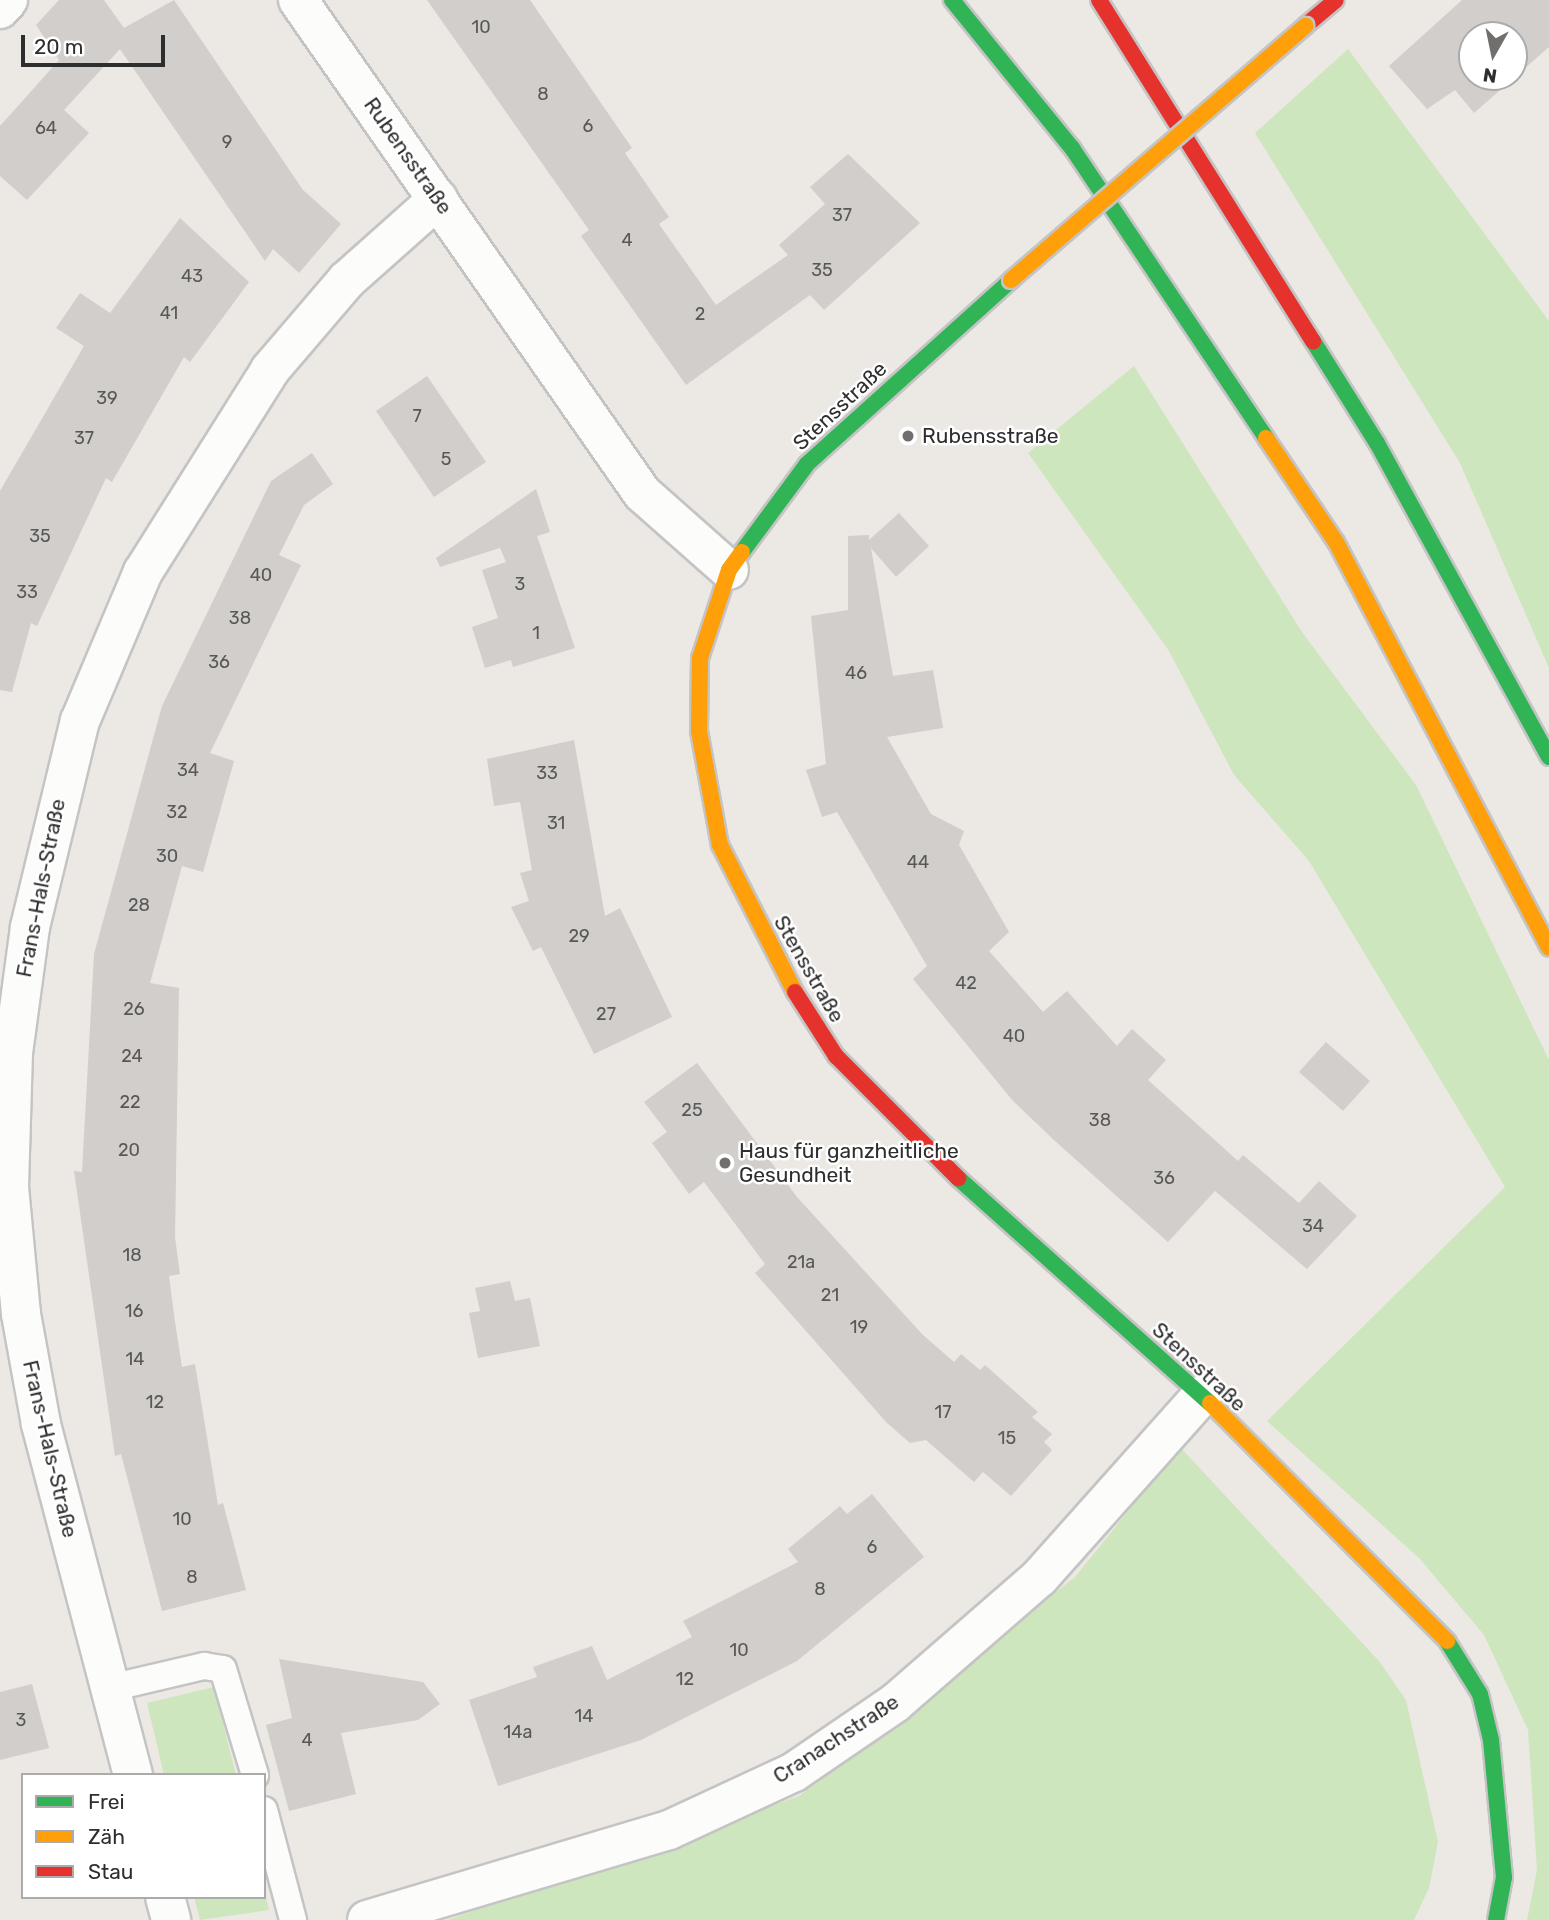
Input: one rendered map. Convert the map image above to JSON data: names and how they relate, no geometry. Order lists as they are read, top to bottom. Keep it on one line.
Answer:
{"streets":{"main road":["Stensstraße"],"street":["Rubensstraße","Frans-Hals-Straße","Cranachstraße"]},"crossings":[["Rubensstraße","Stensstraße"],["Rubensstraße","Frans-Hals-Straße"],["Stensstraße","Cranachstraße"]],"places":["Rubensstraße","Haus für ganzheitliche Gesundheit"],"house_numbers":["10","8","6","64","9","37","4","35","43","41","2","39","7","37","5","35","40","3","33","38","1","36","46","34","33","32","31","30","44","28","29","42","26","27","40","24","22","25","38","20","36","34","18","21a","21","16","19","14","12","17","15","10","6","8","8","10","12","14","3","14a","4"],"legend":["Frei","Zäh","Stau"],"scale_bar":"20 m","north":"bottom"}
